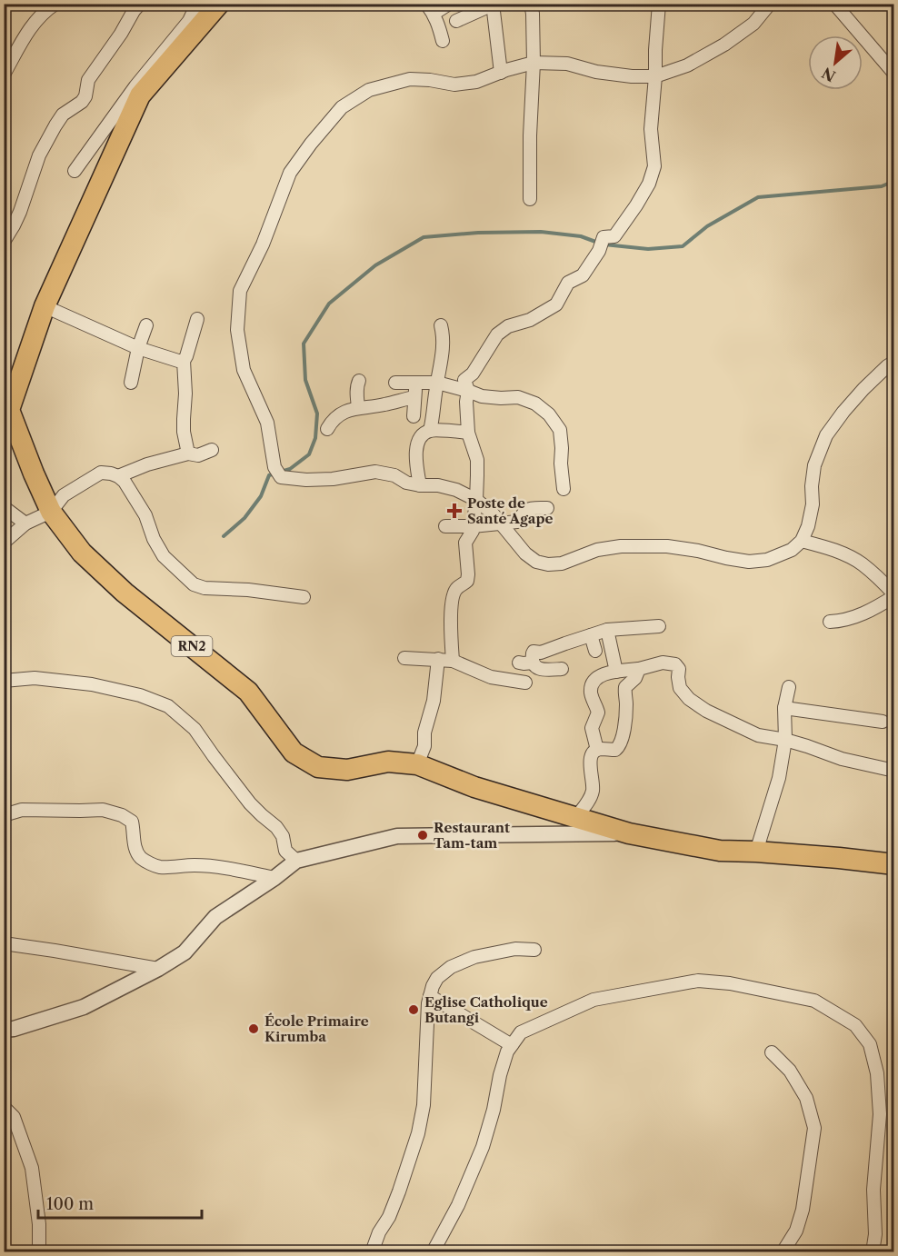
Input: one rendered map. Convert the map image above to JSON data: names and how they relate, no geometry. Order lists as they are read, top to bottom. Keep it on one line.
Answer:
{"streets":{"highway":["RN2"]},"places":{"health":["Poste de Santé Agape"],"other":["Restaurant Tam-tam","Eglise Catholique Butangi","École Primaire Kirumba"]},"scale_bar":"100 m","north":"bottom left"}
